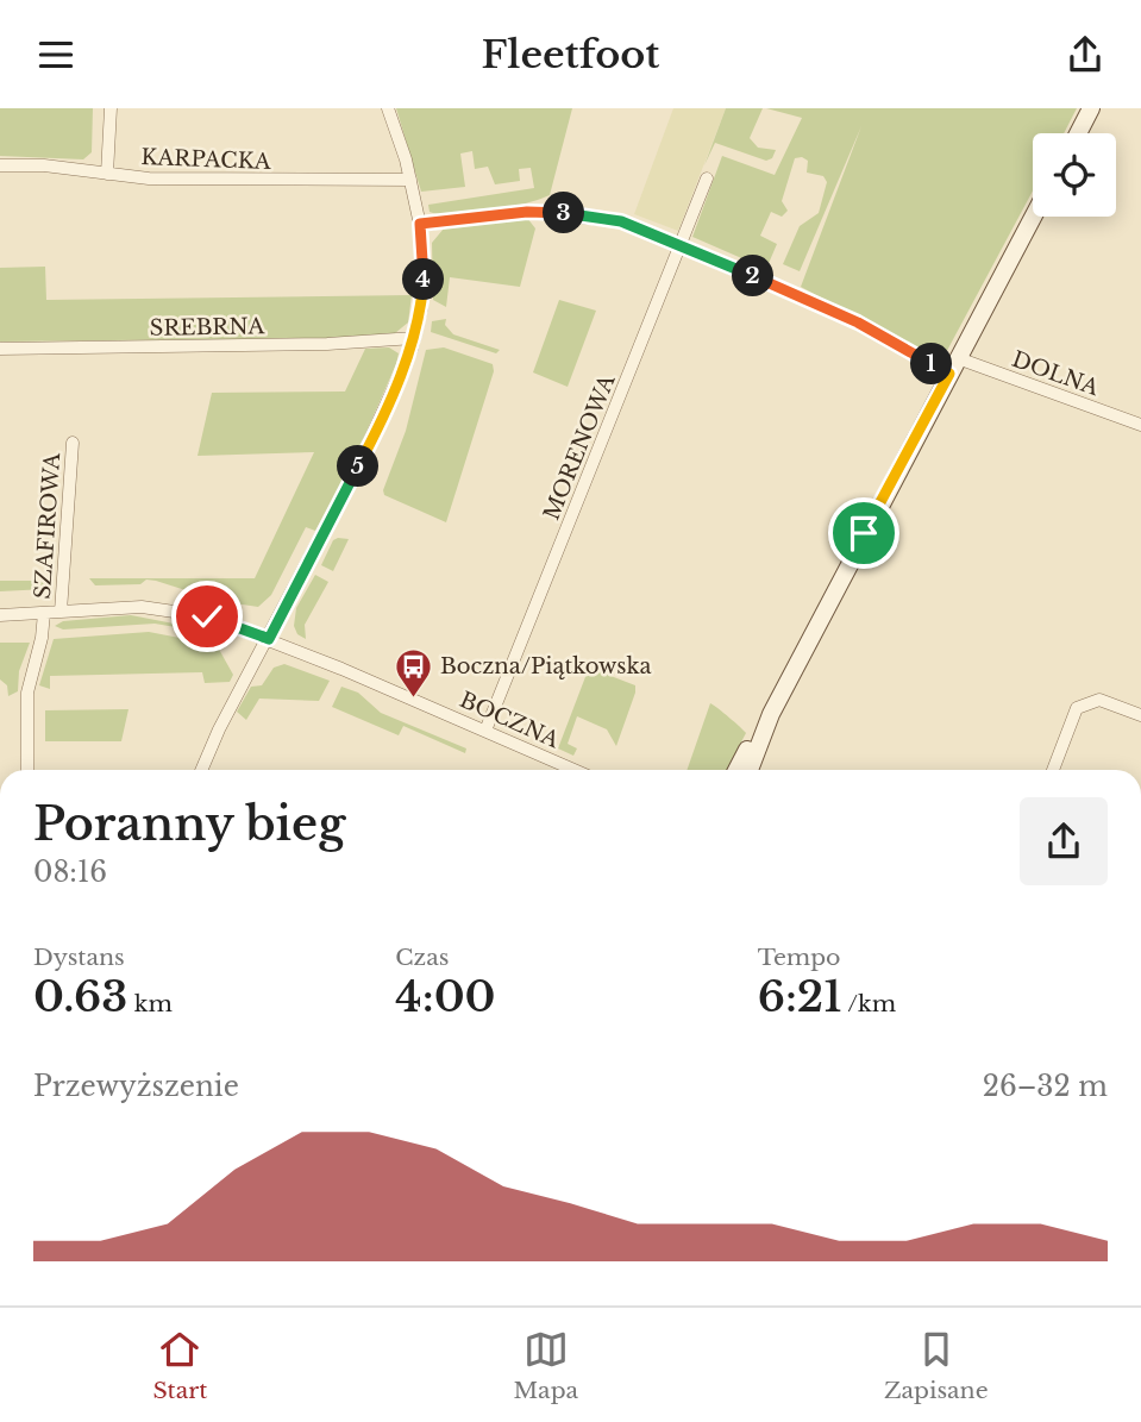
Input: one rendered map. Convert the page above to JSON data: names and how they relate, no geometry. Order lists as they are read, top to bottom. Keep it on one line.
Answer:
{"streets":{"street":["KARPACKA","SREBRNA","DOLNA","MORENOWA","SZAFIROWA","BOCZNA"]},"crossings":[["DOLNA","MORENOWA"],["MORENOWA","BOCZNA"],["SZAFIROWA","BOCZNA"]],"places":{"bus stop":["Boczna/Piątkowska"]},"page":{"header":"Fleetfoot","pins":["3","2","4","1","5"],"heading":["Poranny bieg","08:16"],"stats":[["Dystans","0.63 km"],["Czas","4:00"],["Tempo","6:21 /km"]],"chart":["Przewyższenie","26–32 m"],"tabs":["Start","Mapa","Zapisane"]}}
